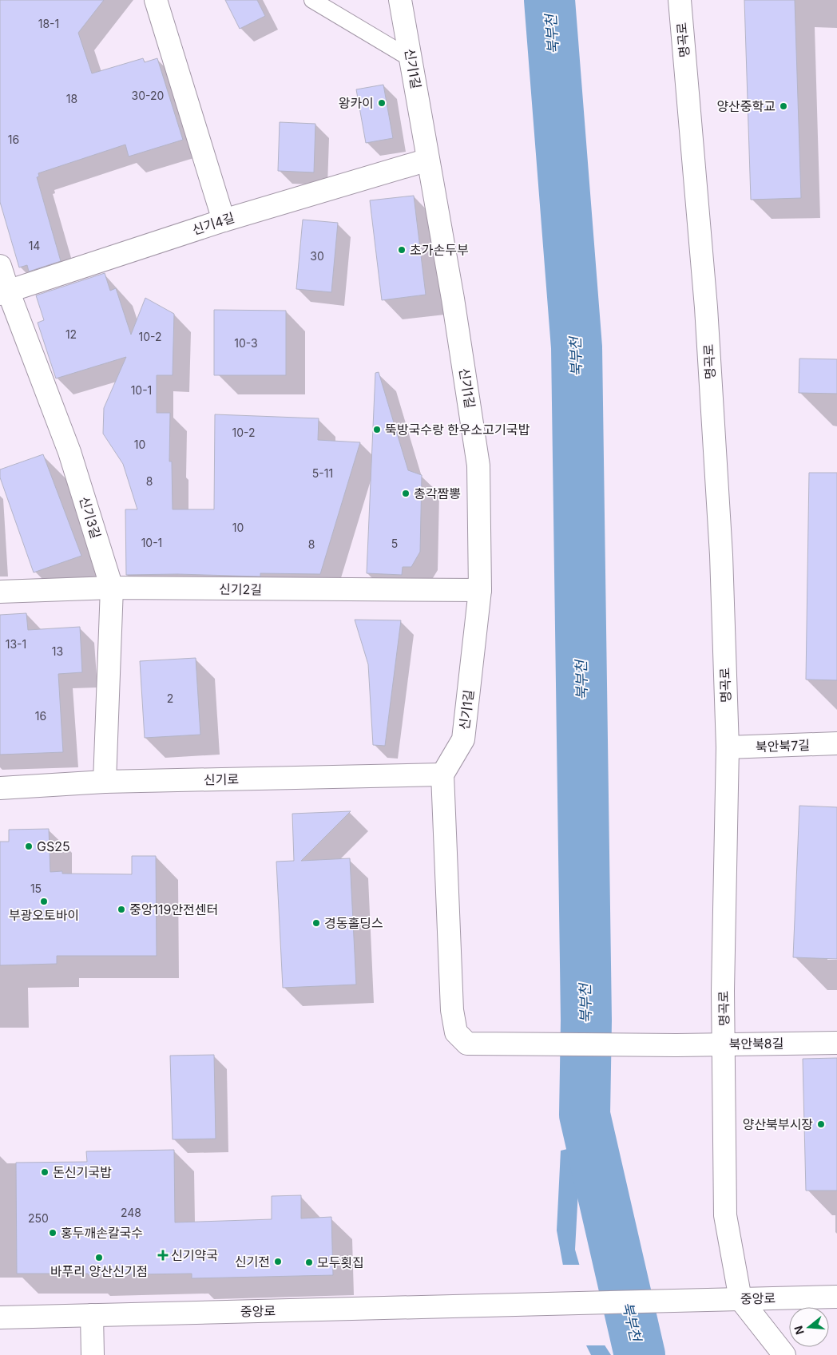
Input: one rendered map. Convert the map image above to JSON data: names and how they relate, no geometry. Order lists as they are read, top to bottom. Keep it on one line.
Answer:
{"streets":{"street":["명곡로","신기1길","신기4길","신기3길","신기2길","북안북7길","신기로","북안북8길","중앙로"]},"crossings":[["명곡로","북안북7길"],["명곡로","북안북8길"],["명곡로","중앙로"],["신기1길","신기4길"],["신기1길","신기2길"],["신기1길","신기로"],["신기1길","북안북8길"],["신기4길","신기3길"],["신기3길","신기2길"],["신기3길","신기로"],["신기로","북안북8길"]],"water":["북부천"],"places":{"other":["왕카이","양산중학교","초가손두부","뚝방국수랑 한우소고기국밥","총각짬뽕","GS25","부광오토바이","중앙119안전센터","경동홀딩스","양산북부시장","돈신기국밥","홍두깨손칼국수","바푸리 양산신기점","신기전","모두횟집"],"health":["신기약국"]},"house_numbers":["18-1","30-20","18","16","14","30","12","10-2","10-3","10-1","10-2","10","5-11","8","10","10-1","5","8","13-1","13","2","16","15","248","250"],"north":"left"}
